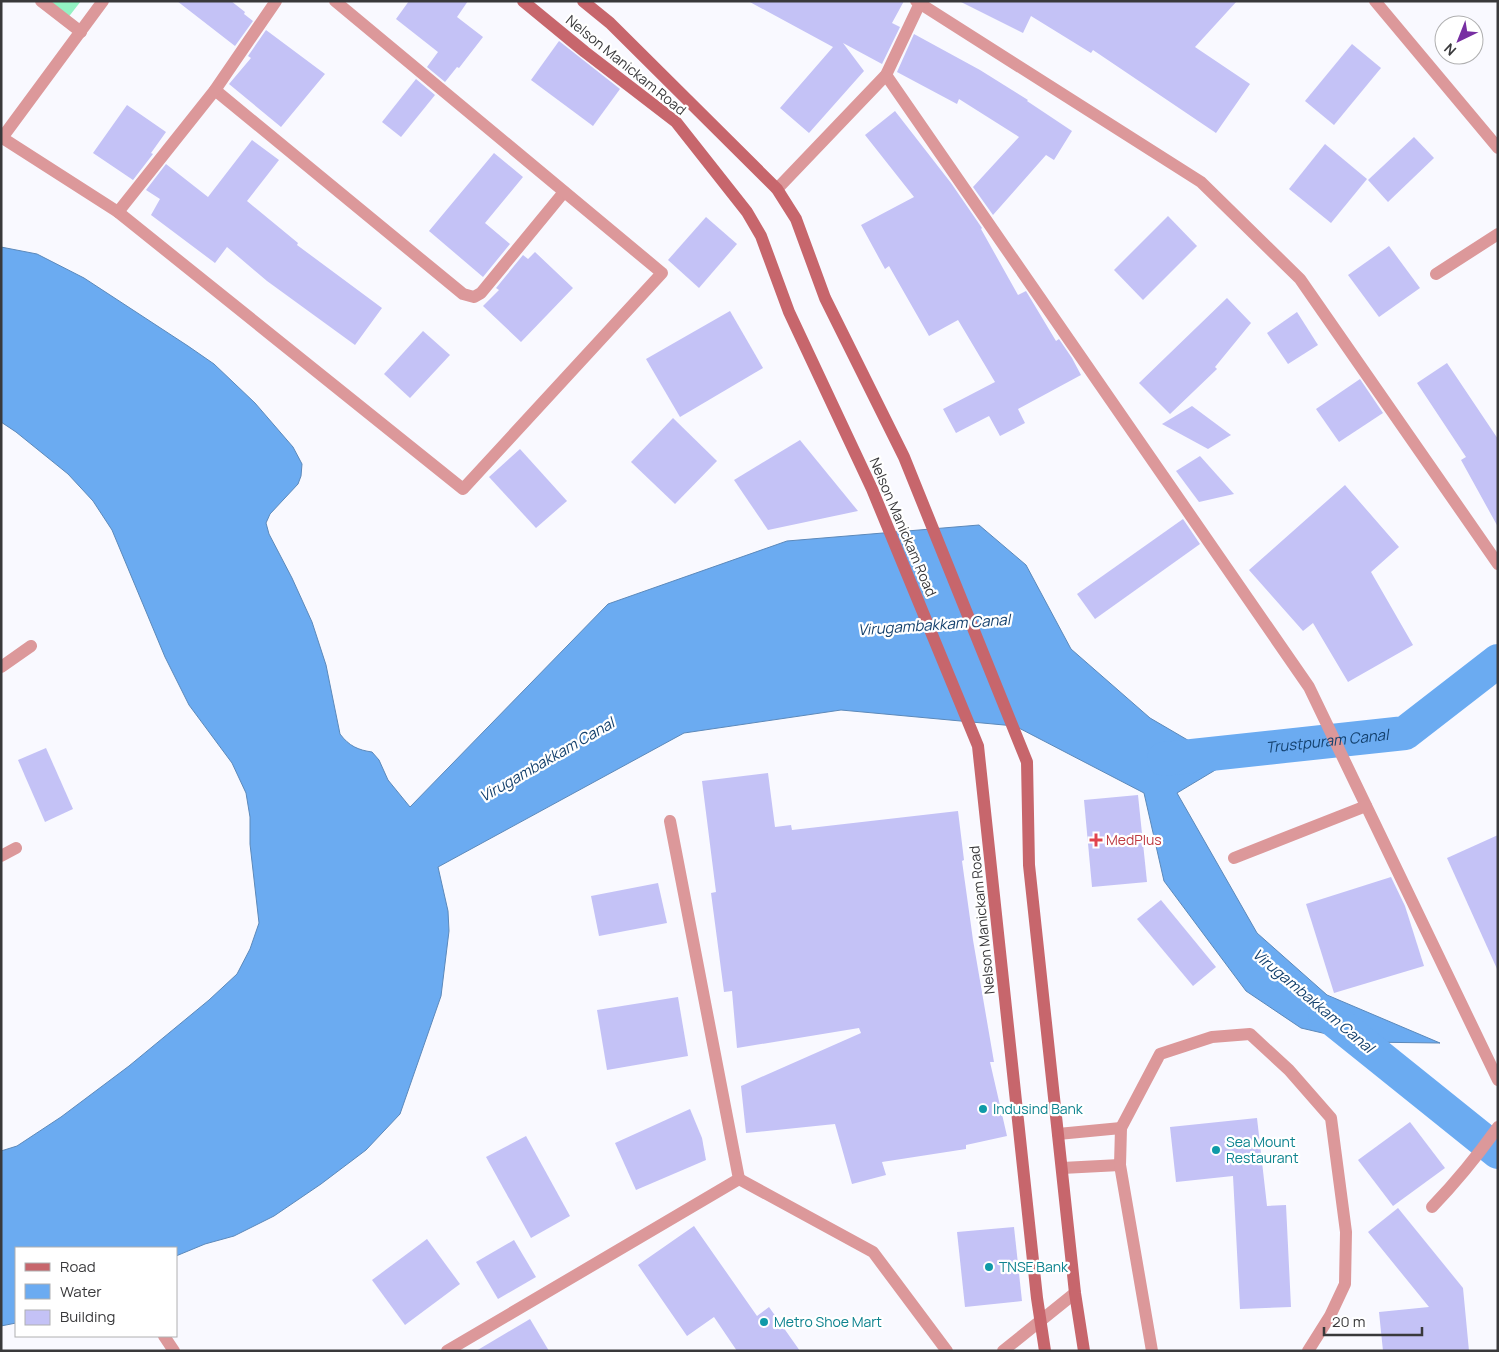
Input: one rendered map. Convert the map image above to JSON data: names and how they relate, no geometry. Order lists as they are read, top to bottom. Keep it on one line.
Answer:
{"streets":{"main road":["Nelson Manickam Road"]},"water":["Virugambakkam Canal","Trustpuram Canal"],"places":{"health":["MedPlus"],"other":["Indusind Bank","Sea Mount Restaurant","TNSE Bank","Metro Shoe Mart"]},"legend":["Road","Water","Building"],"scale_bar":"20 m","north":"bottom left"}
